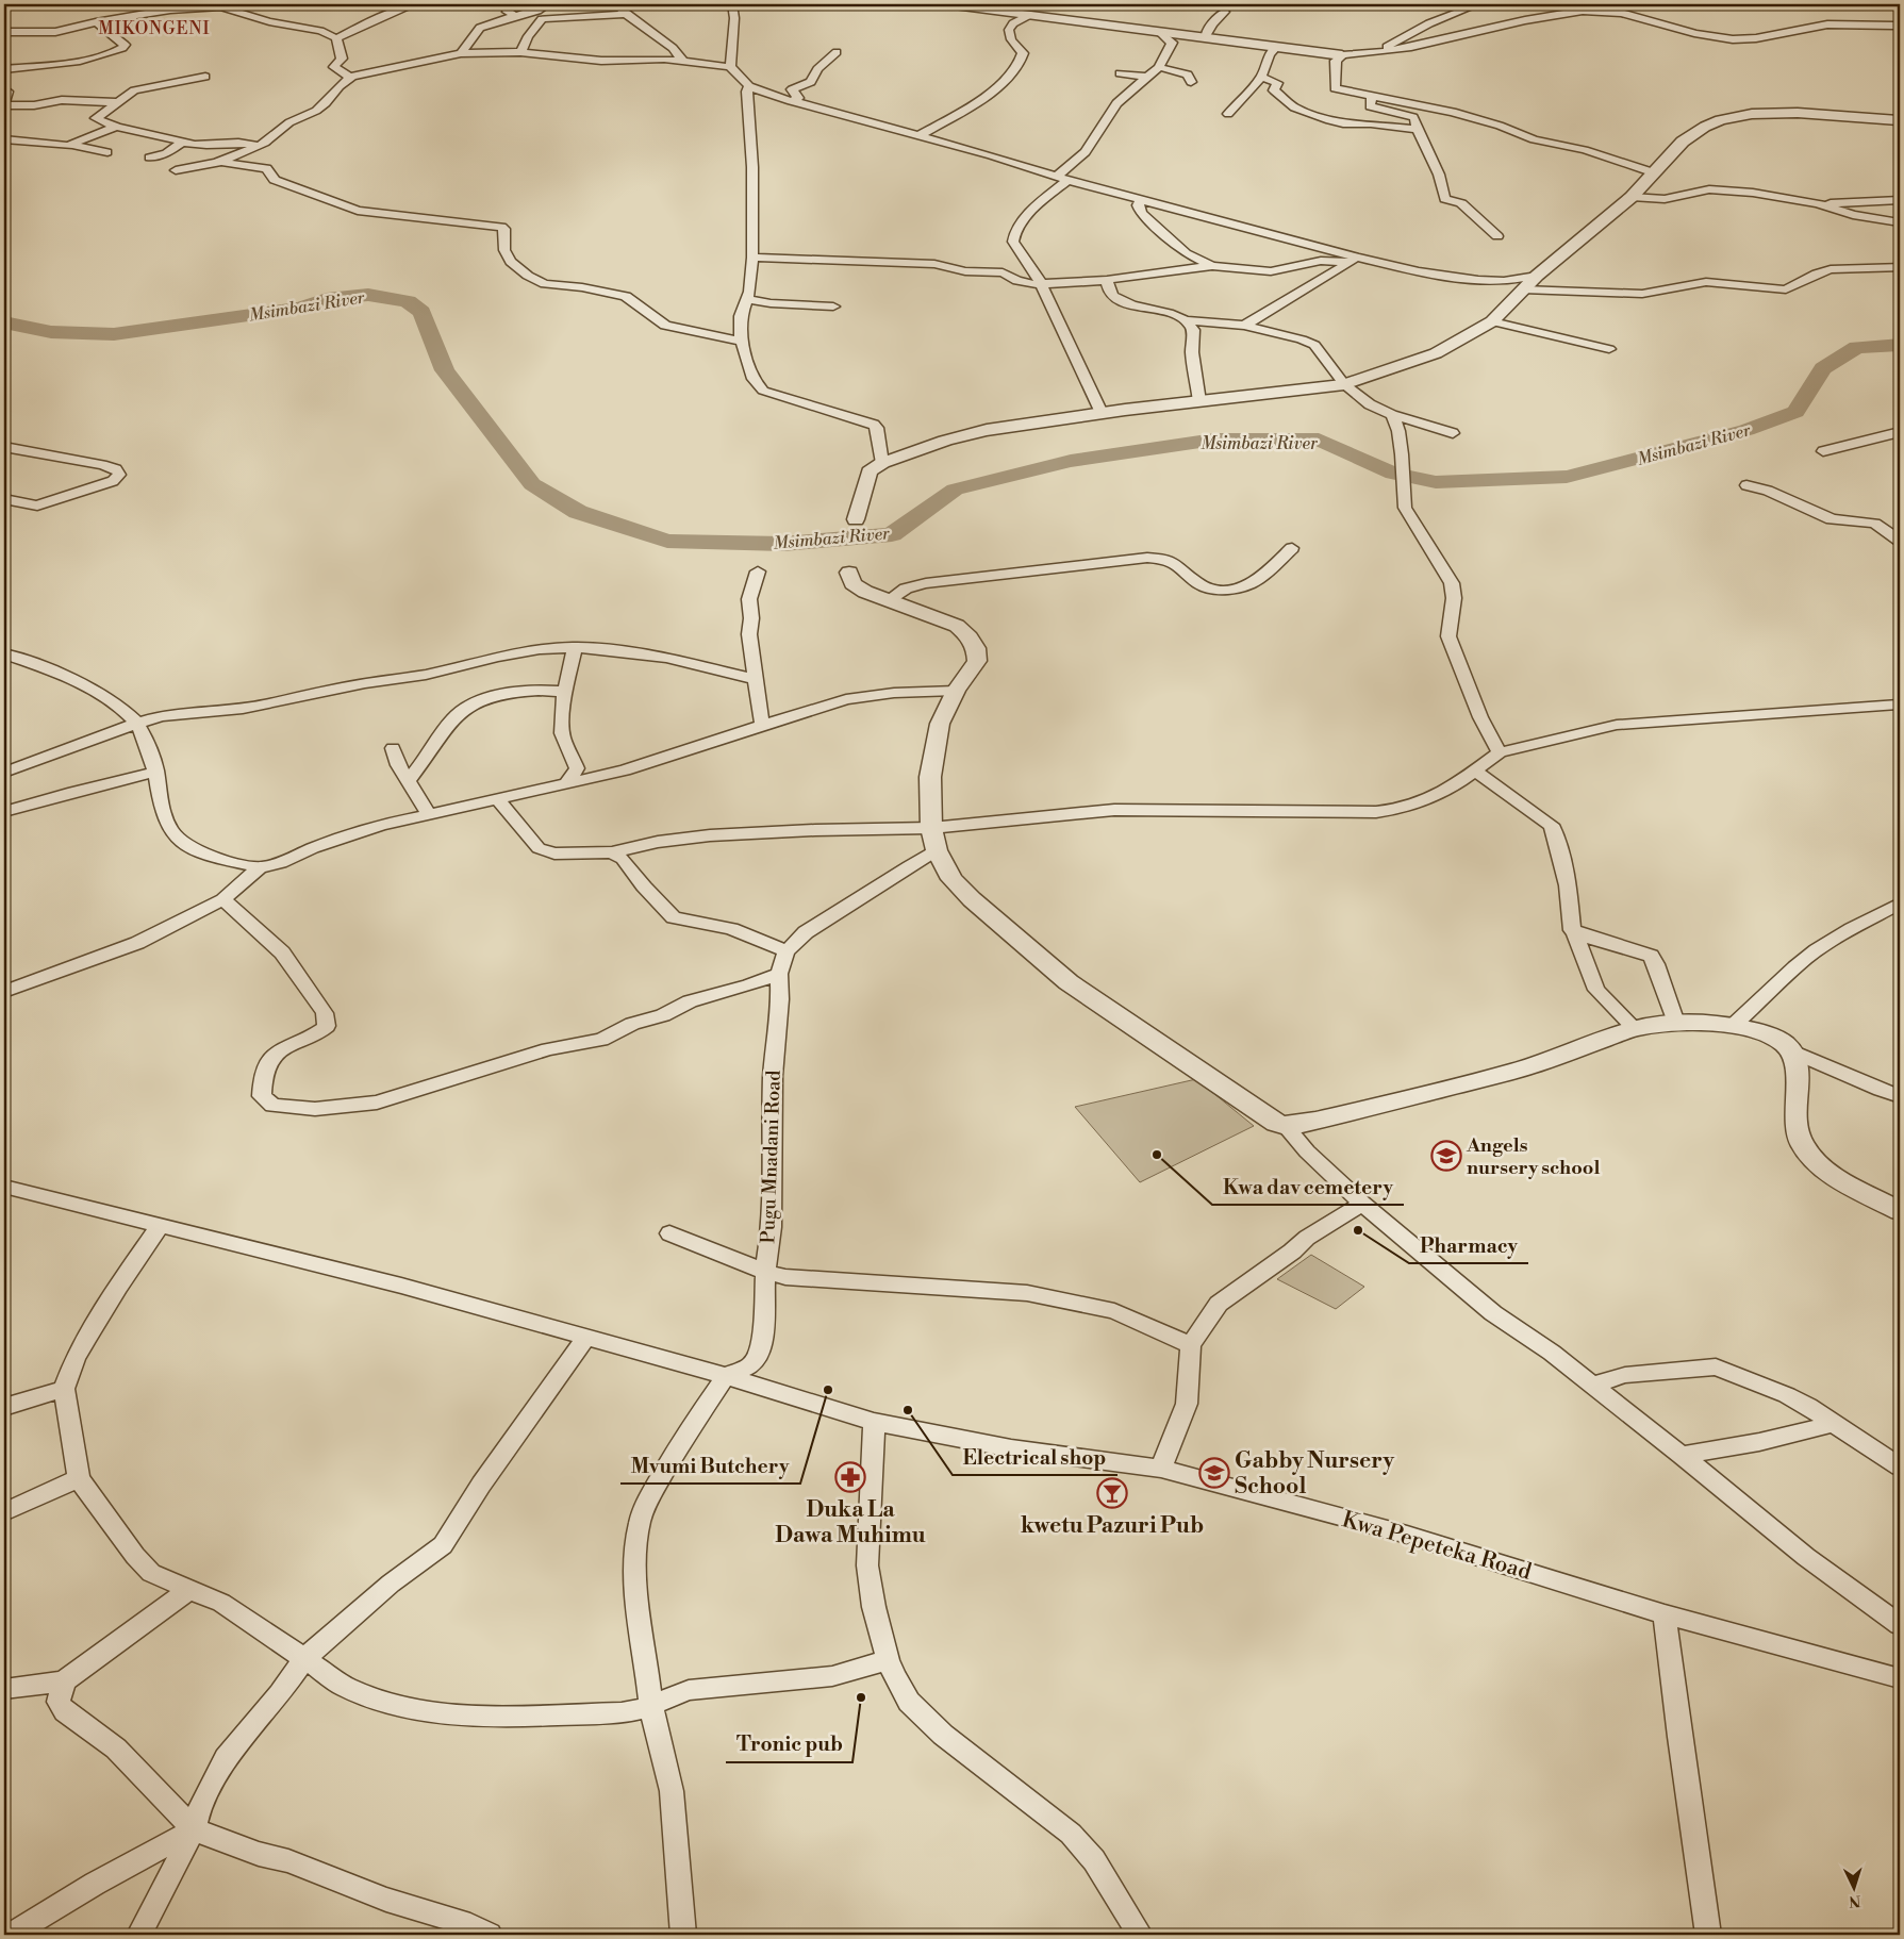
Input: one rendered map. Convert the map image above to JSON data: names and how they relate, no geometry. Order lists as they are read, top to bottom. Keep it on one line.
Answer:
{"streets":{"street":["Pugu Mnadani Road","Kwa Pepeteka Road"]},"crossings":[["Pugu Mnadani Road","Kwa Pepeteka Road"]],"districts":["MIKONGENI"],"water":["Msimbazi River"],"places":{"other":["Kwa dav cemetery","Pharmacy","Mvumi Butchery","Electrical shop","Tronic pub"],"school or university":["Angels nursery school","Gabby Nursery School"],"pharmacy":["Duka La Dawa Muhimu"],"bar":["kwetu Pazuri Pub"]},"north":"bottom"}
